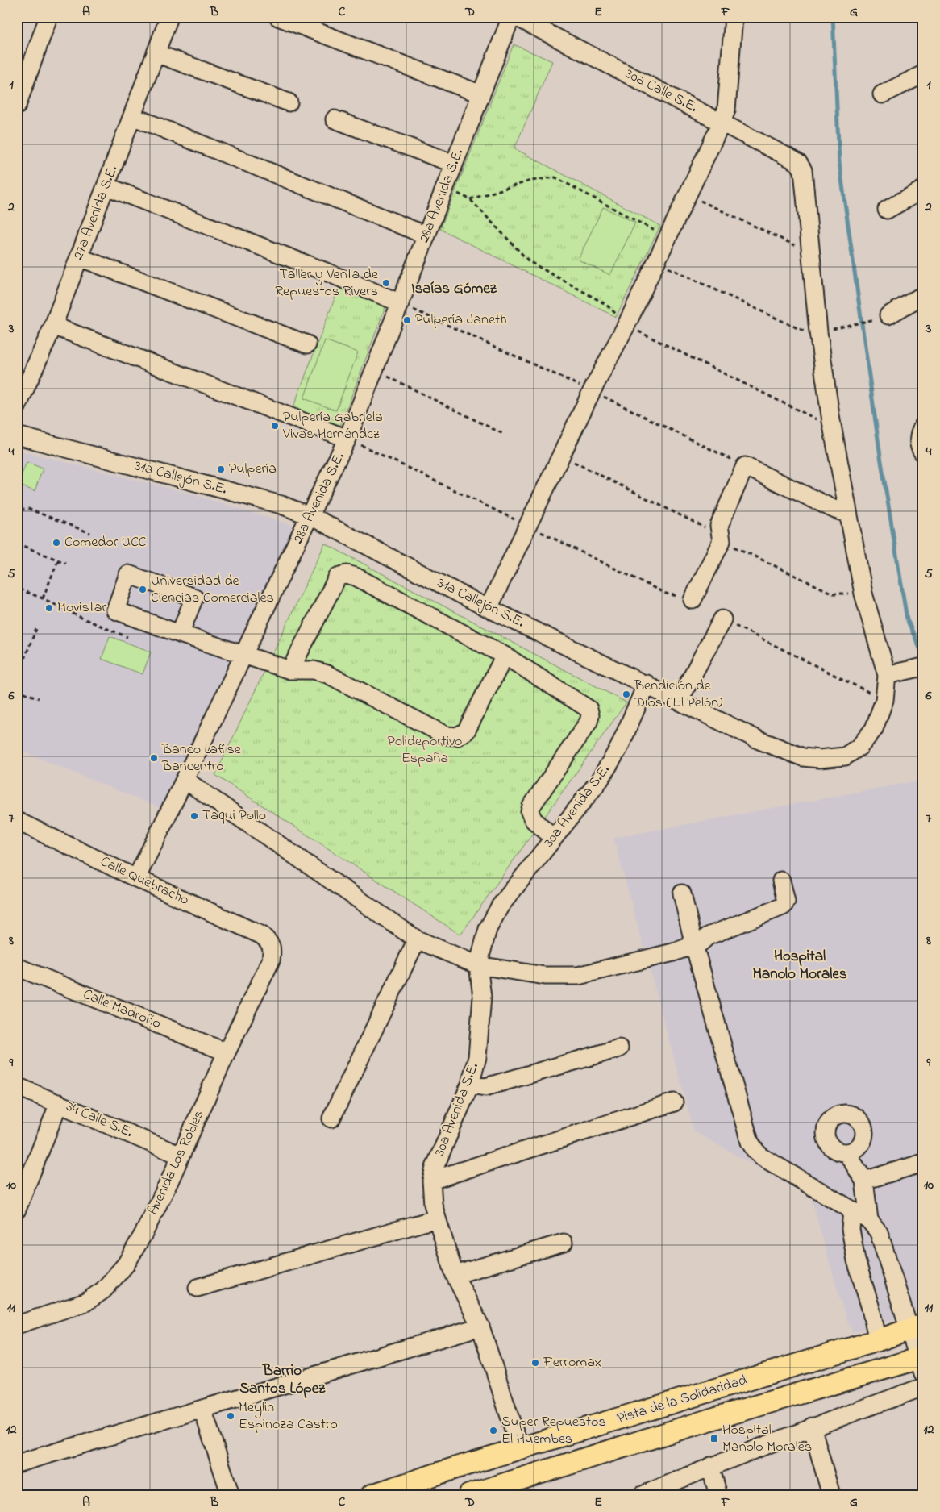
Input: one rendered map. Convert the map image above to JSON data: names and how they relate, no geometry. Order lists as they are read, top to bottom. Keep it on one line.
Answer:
{"streets":{"main road":["Pista de la Solidaridad"],"street":["30a Calle S.E.","28a Avenida S.E.","27a Avenida S.E.","31a Callejón S.E.","30a Avenida S.E.","Calle Quebracho","Calle Madroño","34 Calle S.E.","Avenida Los Robles"]},"crossings":[["28a Avenida S.E.","31a Callejón S.E."],["28a Avenida S.E.","Calle Quebracho"],["31a Callejón S.E.","30a Avenida S.E."],["30a Avenida S.E.","Pista de la Solidaridad"],["Calle Quebracho","Avenida Los Robles"],["Calle Madroño","Avenida Los Robles"],["34 Calle S.E.","Avenida Los Robles"]],"districts":["Isaías Gómez","Hospital Manolo Morales","Barrio Santos López"],"parks":["Polideportivo España"],"places":{"other":["Taller y Venta de Repuestos Rivers","Pulpería Janeth","Pulpería Gabriela Vivas Hernández","Pulpería","Comedor UCC","Universidad de Ciencias Comerciales","Movistar","Bendición de Dios (El Pelón)","Banco Lafise Bancentro","Taqui Pollo","Ferromax","Meylin Espinoza Castro","Super Repuestos El Huembes"],"transit":["Hospital Manolo Morales"]},"grid":{"columns":["A","B","C","D","E","F","G"],"rows":["1","2","3","4","5","6","7","8","9","10","11","12"]}}
